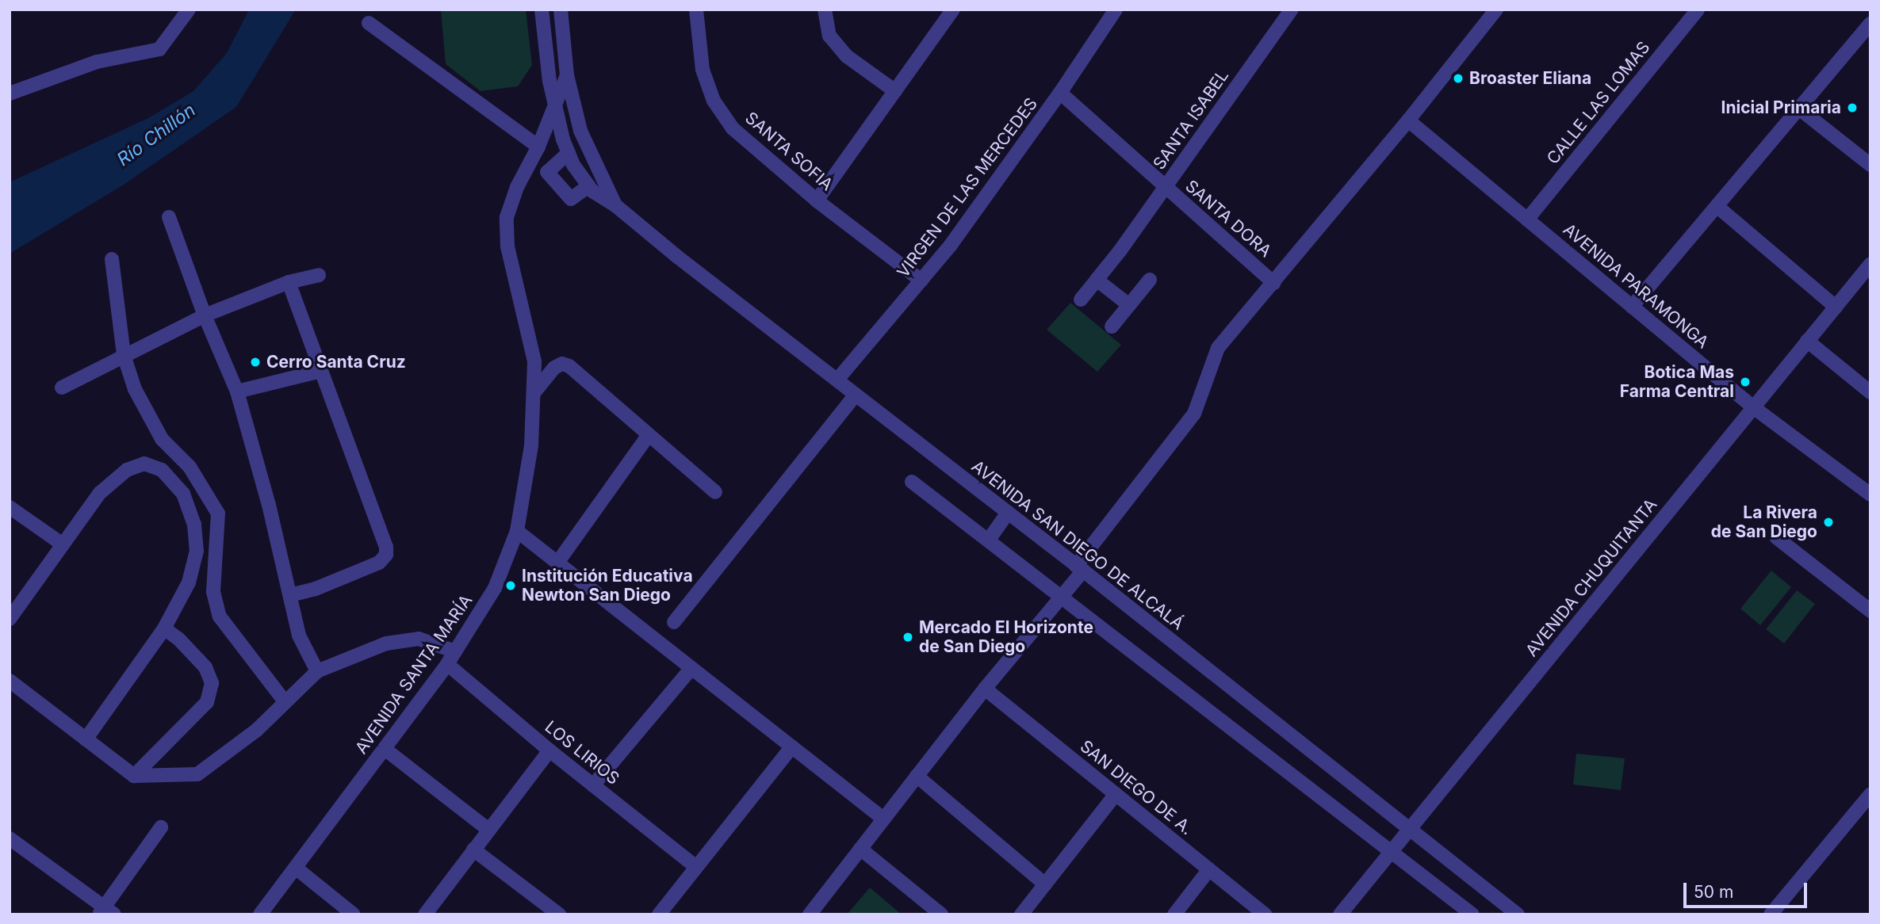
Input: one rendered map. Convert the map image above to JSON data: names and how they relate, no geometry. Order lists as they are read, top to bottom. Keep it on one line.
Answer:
{"streets":{"street":["CALLE LAS LOMAS","SANTA ISABEL","SANTA SOFIA","VIRGEN DE LAS MERCEDES","SANTA DORA","AVENIDA PARAMONGA","AVENIDA SAN DIEGO DE ALCALÁ","AVENIDA CHUQUITANTA","AVENIDA SANTA MARÍA","LOS LIRIOS","SAN DIEGO DE A."]},"crossings":[["CALLE LAS LOMAS","AVENIDA PARAMONGA"],["SANTA ISABEL","SANTA DORA"],["SANTA SOFIA","VIRGEN DE LAS MERCEDES"],["VIRGEN DE LAS MERCEDES","SANTA DORA"],["VIRGEN DE LAS MERCEDES","AVENIDA SAN DIEGO DE ALCALÁ"],["AVENIDA PARAMONGA","AVENIDA CHUQUITANTA"],["AVENIDA SAN DIEGO DE ALCALÁ","AVENIDA CHUQUITANTA"],["AVENIDA SAN DIEGO DE ALCALÁ","AVENIDA SANTA MARÍA"],["AVENIDA SANTA MARÍA","LOS LIRIOS"]],"water":["Río Chillón"],"places":["Broaster Eliana","Inicial Primaria","Cerro Santa Cruz","Botica Mas Farma Central","La Rivera de San Diego","Institución Educativa Newton San Diego","Mercado El Horizonte de San Diego"],"scale_bar":"50 m"}
